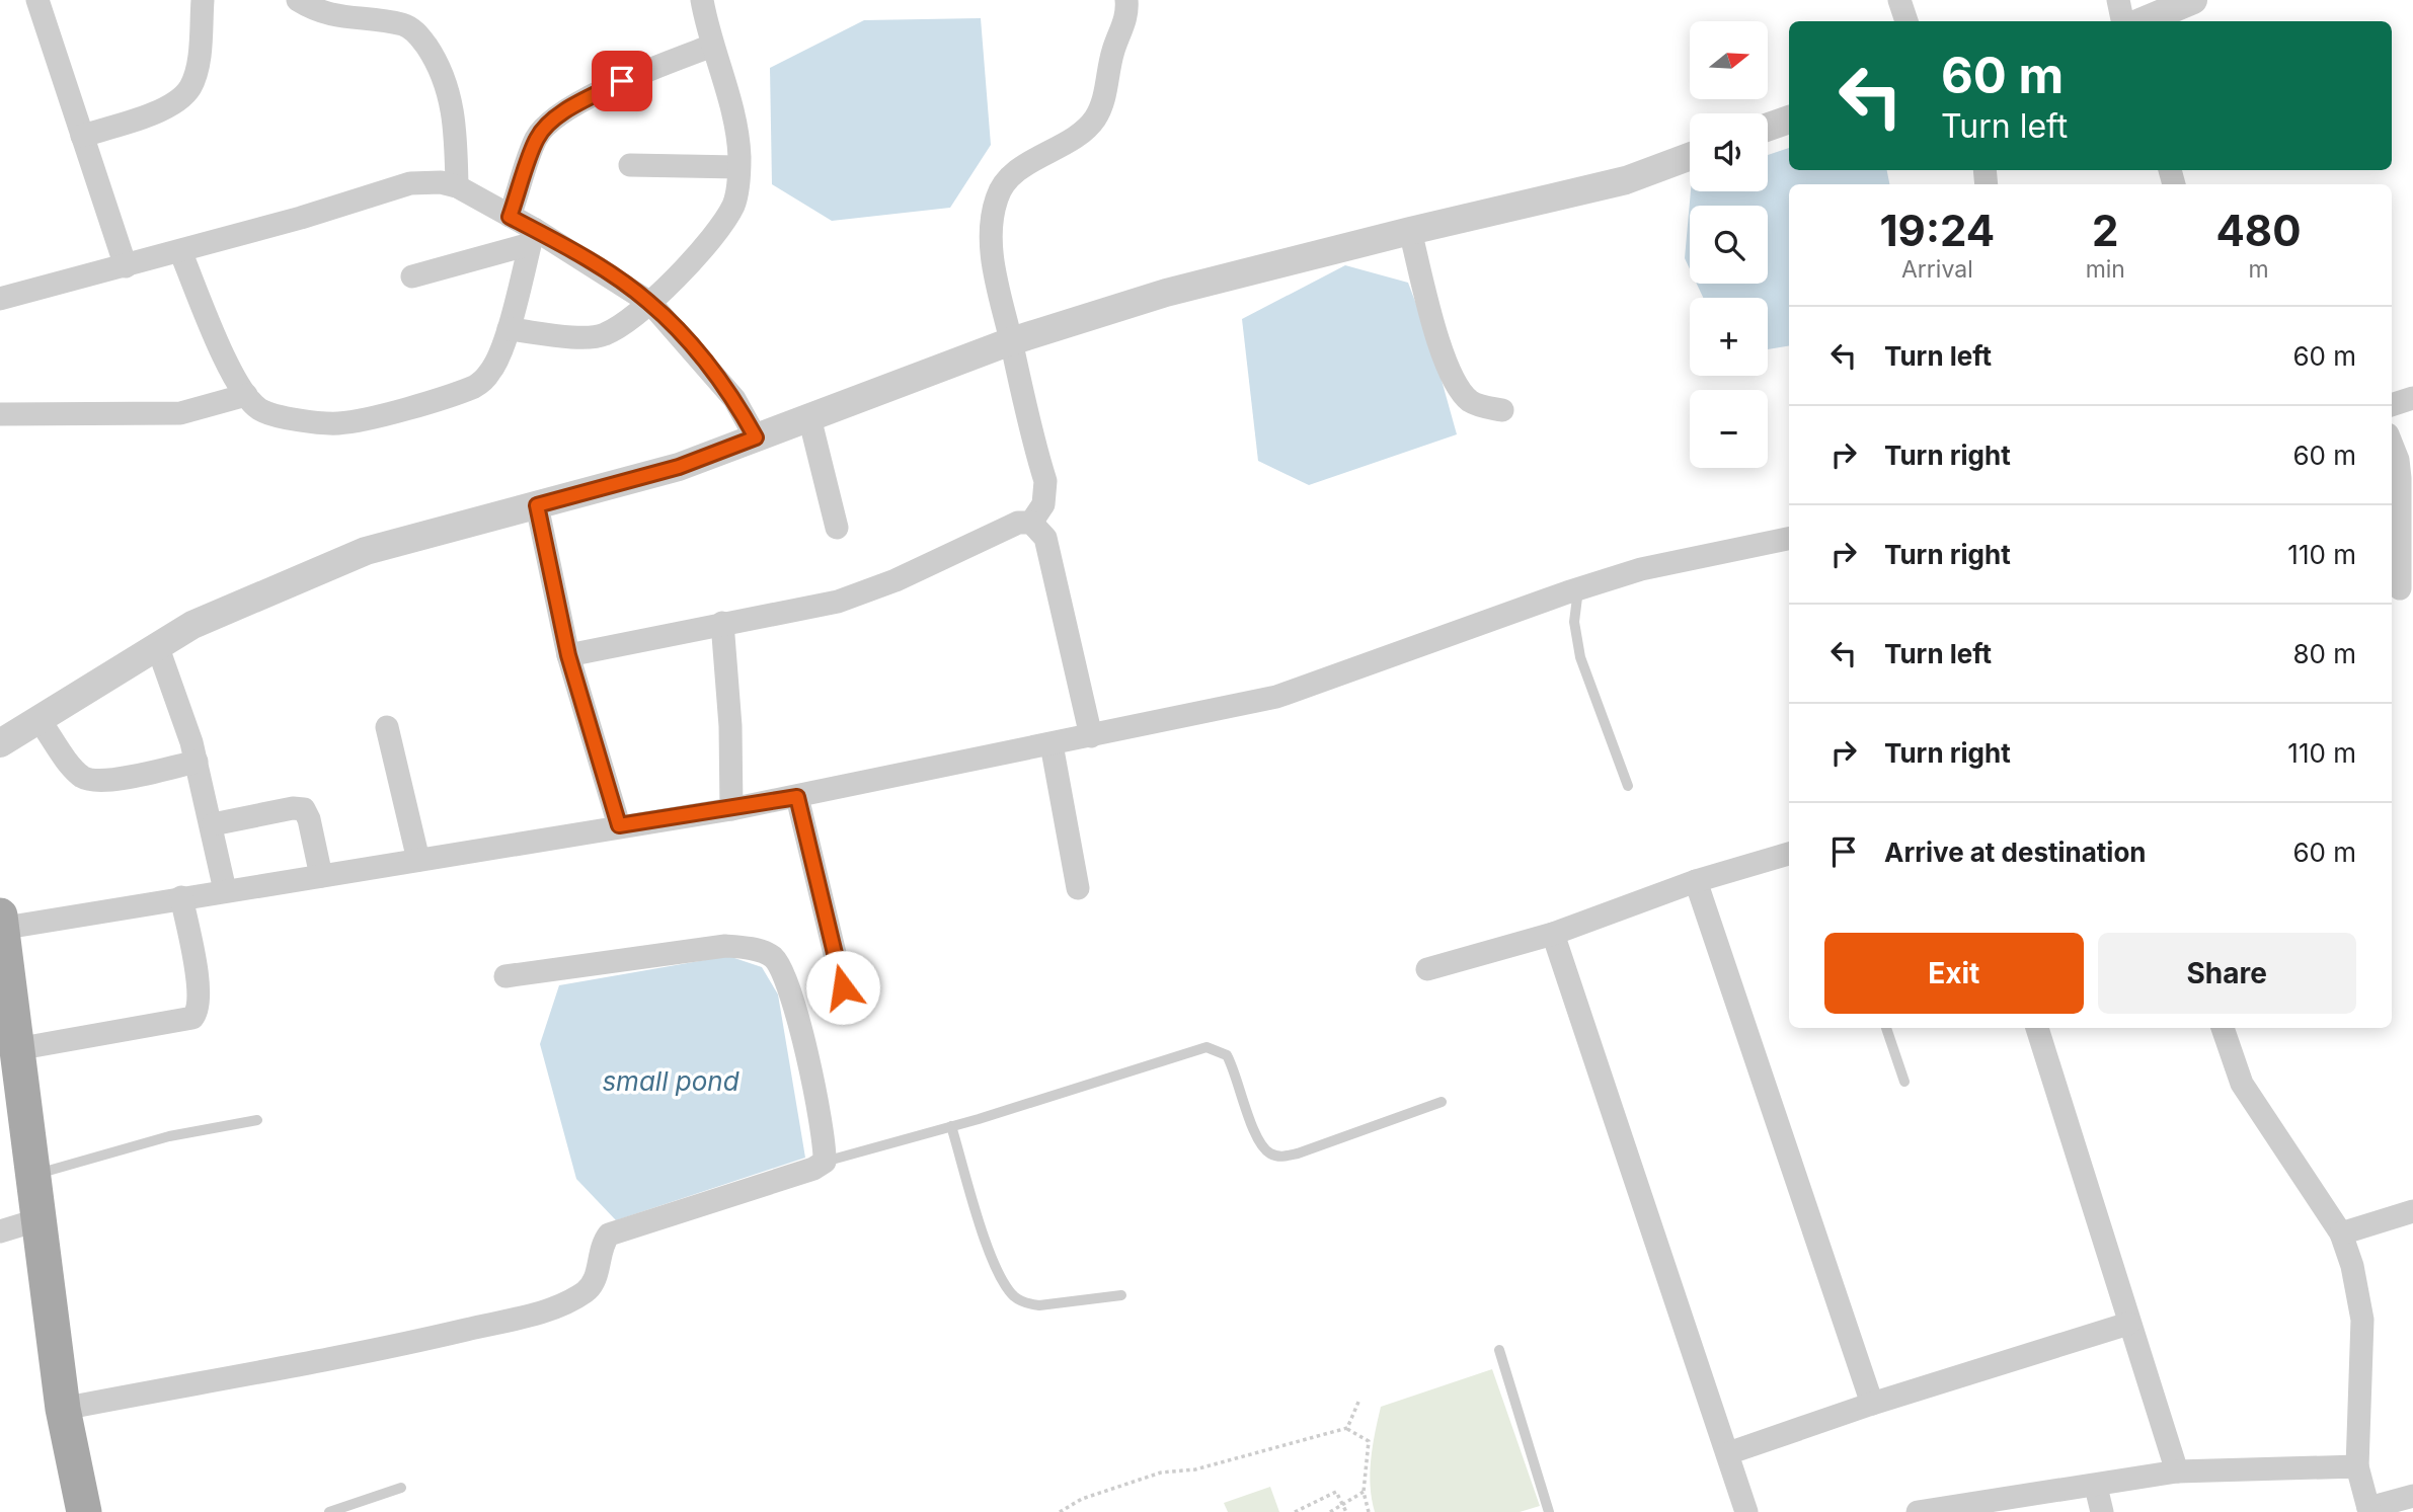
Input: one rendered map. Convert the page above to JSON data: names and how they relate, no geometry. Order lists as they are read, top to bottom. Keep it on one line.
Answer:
{"water":["small pond"],"north":"right","page":{"map_buttons":["+","−"],"turn":["60 m","Turn left"],"eta":["19:24","Arrival","2","min","480","m"],"list":[{"name":"Turn left","value":"60 m"},{"name":"Turn right","value":"60 m"},{"name":"Turn right","value":"110 m"},{"name":"Turn left","value":"80 m"},{"name":"Turn right","value":"110 m"},{"name":"Arrive at destination","value":"60 m"}],"buttons":["Exit","Share"]}}
